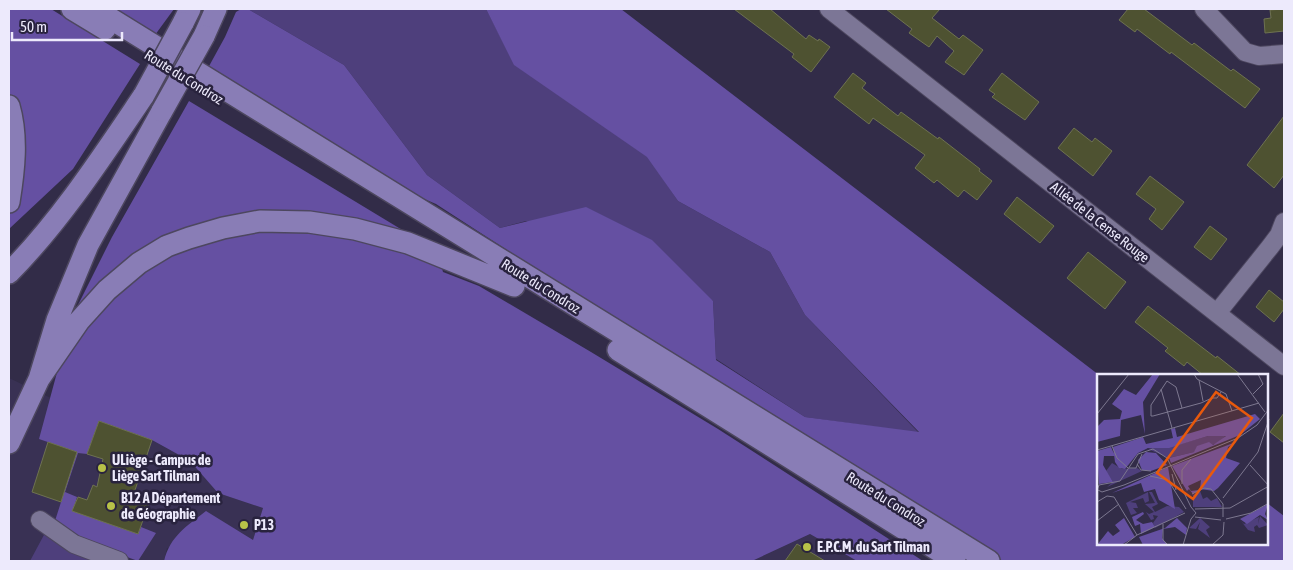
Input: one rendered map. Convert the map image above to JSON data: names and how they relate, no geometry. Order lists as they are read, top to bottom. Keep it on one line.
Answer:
{"streets":{"main road":["Route du Condroz"],"street":["Allée de la Cense Rouge"]},"places":["ULiège - Campus de Liège Sart Tilman","B12 A Département de Géographie","P13","E.P.C.M. du Sart Tilman"],"scale_bar":"50 m"}
